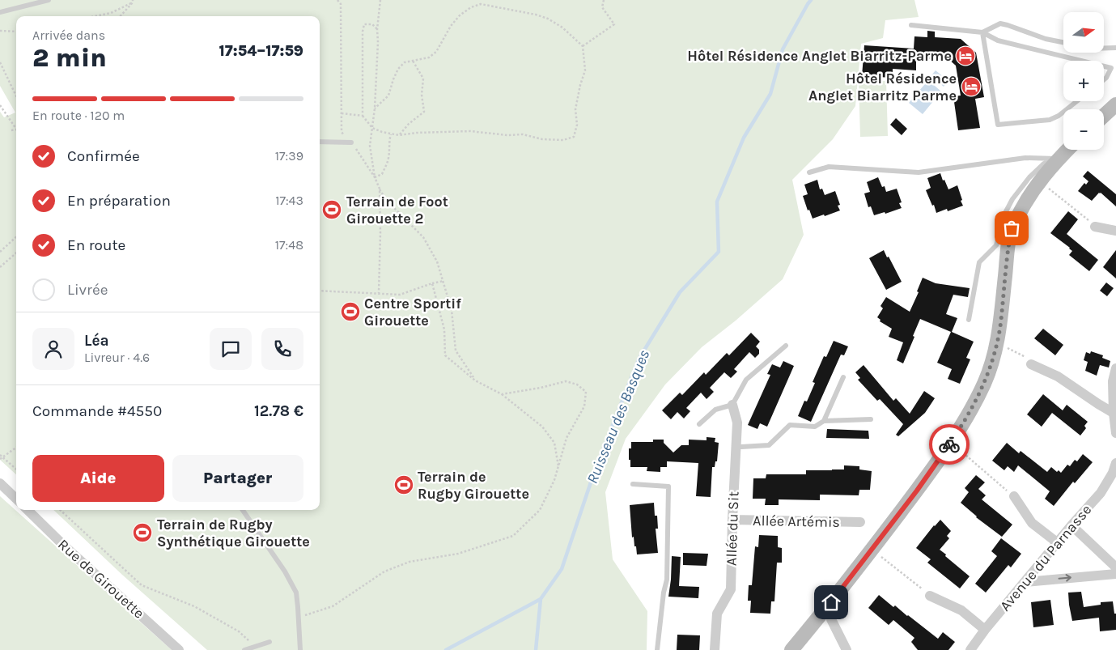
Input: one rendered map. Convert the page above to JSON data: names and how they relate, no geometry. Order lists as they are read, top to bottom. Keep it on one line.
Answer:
{"streets":{"street":["Allée Artémis","Allée du Sit","Avenue du Parnasse","Rue de Girouette"]},"crossings":[["Allée Artémis","Allée du Sit"]],"water":["Ruisseau des Basques"],"places":{"hotel":["Hôtel Résidence Anglet Biarritz-Parme","Hôtel Résidence Anglet Biarritz Parme"],"sports":["Terrain de Foot Girouette 2","Centre Sportif Girouette","Terrain de Rugby Girouette","Terrain de Rugby Synthétique Girouette"]},"north":"right","page":{"map_buttons":["+","−"],"heading":["2 min","Arrivée dans","17:54–17:59"],"panel":["Léa","Livreur · 4.6","Commande #4550","12.78 €"],"bar":"En route · 120 m","list":[["Confirmée","17:39"],["En préparation","17:43"],["En route","17:48"],"Livrée"],"buttons":["Aide","Partager"]}}
